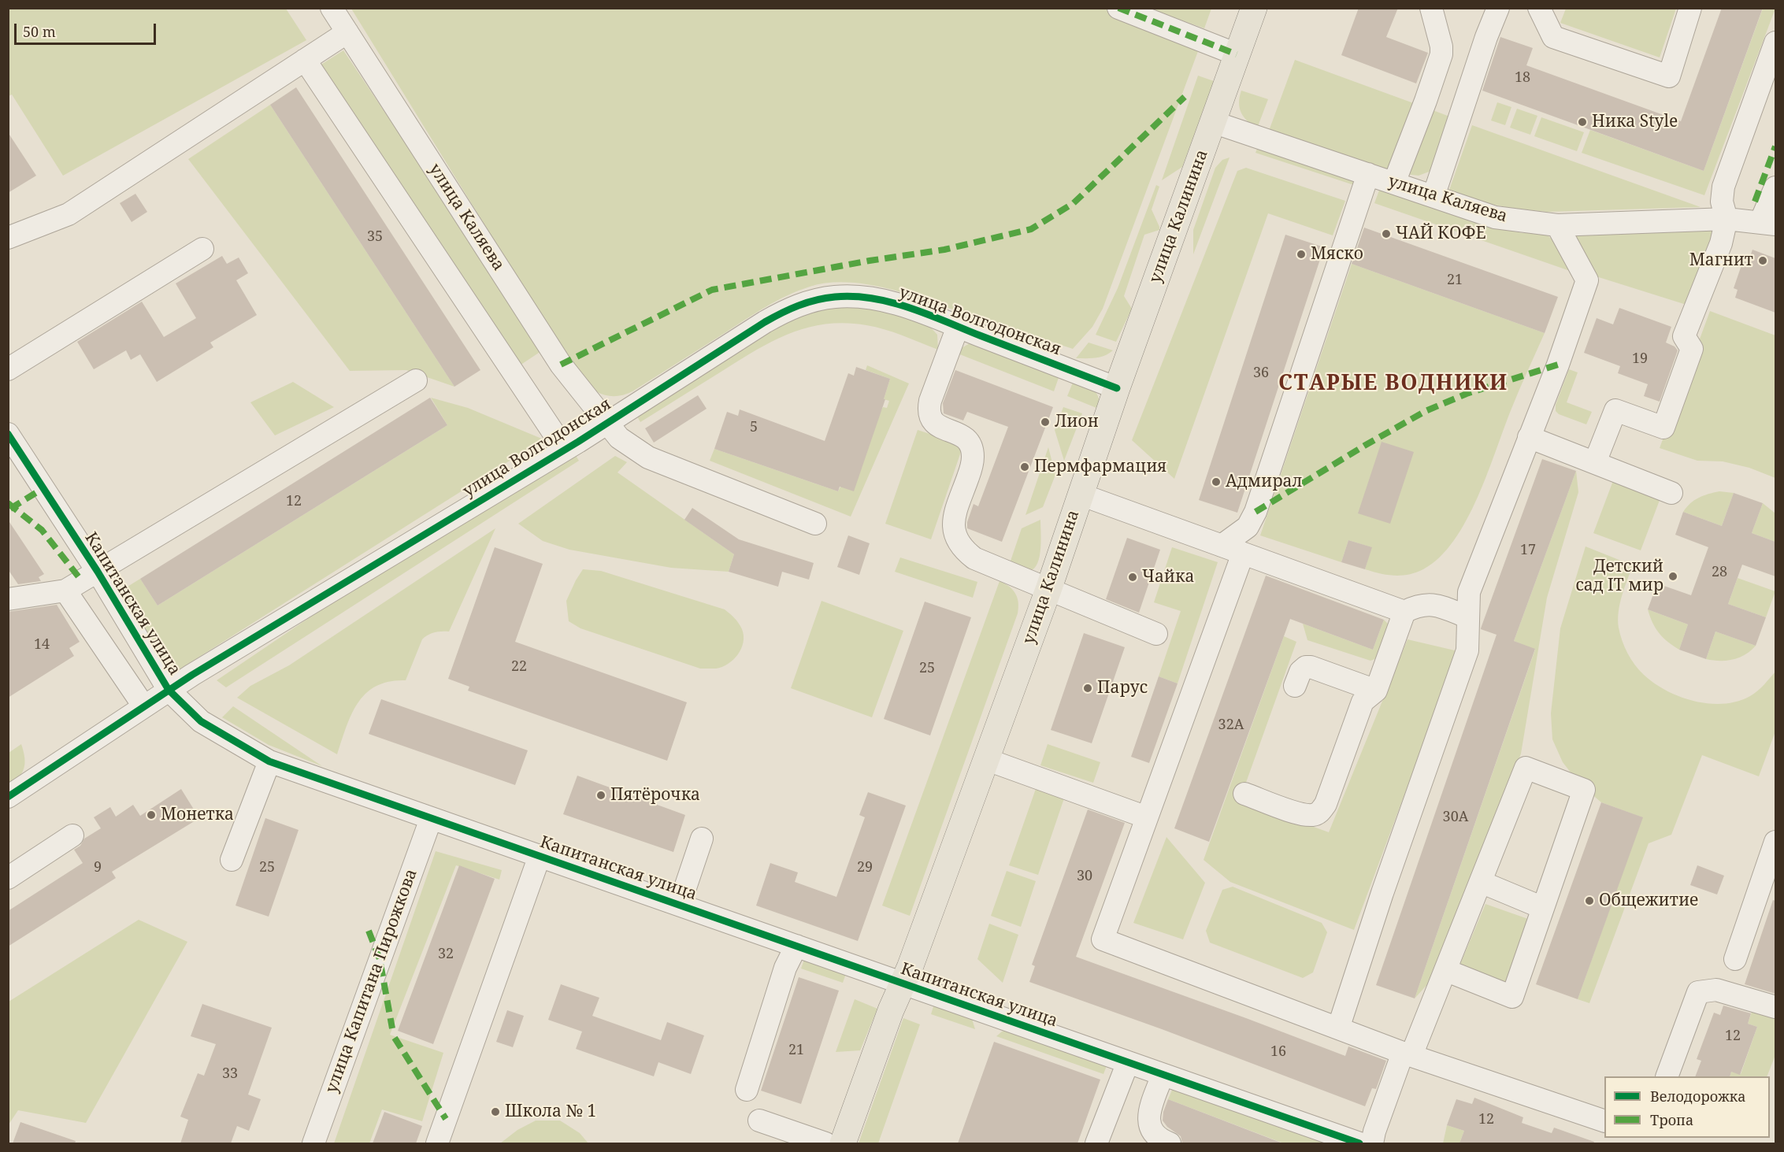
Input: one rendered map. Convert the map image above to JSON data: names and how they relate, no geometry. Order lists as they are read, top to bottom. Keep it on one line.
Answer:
{"streets":{"main road":["улица Калинина"],"street":["улица Каляева","улица Волгодонская","Капитанская улица","улица Капитана Пирожкова"]},"crossings":[["улица Каляева","улица Калинина"],["улица Каляева","улица Волгодонская"],["улица Калинина","улица Волгодонская"],["улица Калинина","Капитанская улица"],["улица Волгодонская","Капитанская улица"],["Капитанская улица","улица Капитана Пирожкова"]],"districts":["СТАРЫЕ ВОДНИКИ"],"places":["Ника Style","ЧАЙ КОФЕ","Мяско","Магнит","Лион","Пермфармация","Адмирал","Детский сад IT мир","Чайка","Парус","Пятёрочка","Монетка","Общежитие","Школа № 1"],"house_numbers":["18","35","21","19","36","5","12","17","28","14","22","25","32А","30А","9","25","29","30","32","12","21","16","33","12"],"legend":["Велодорожка","Тропа"],"scale_bar":"50 m"}
